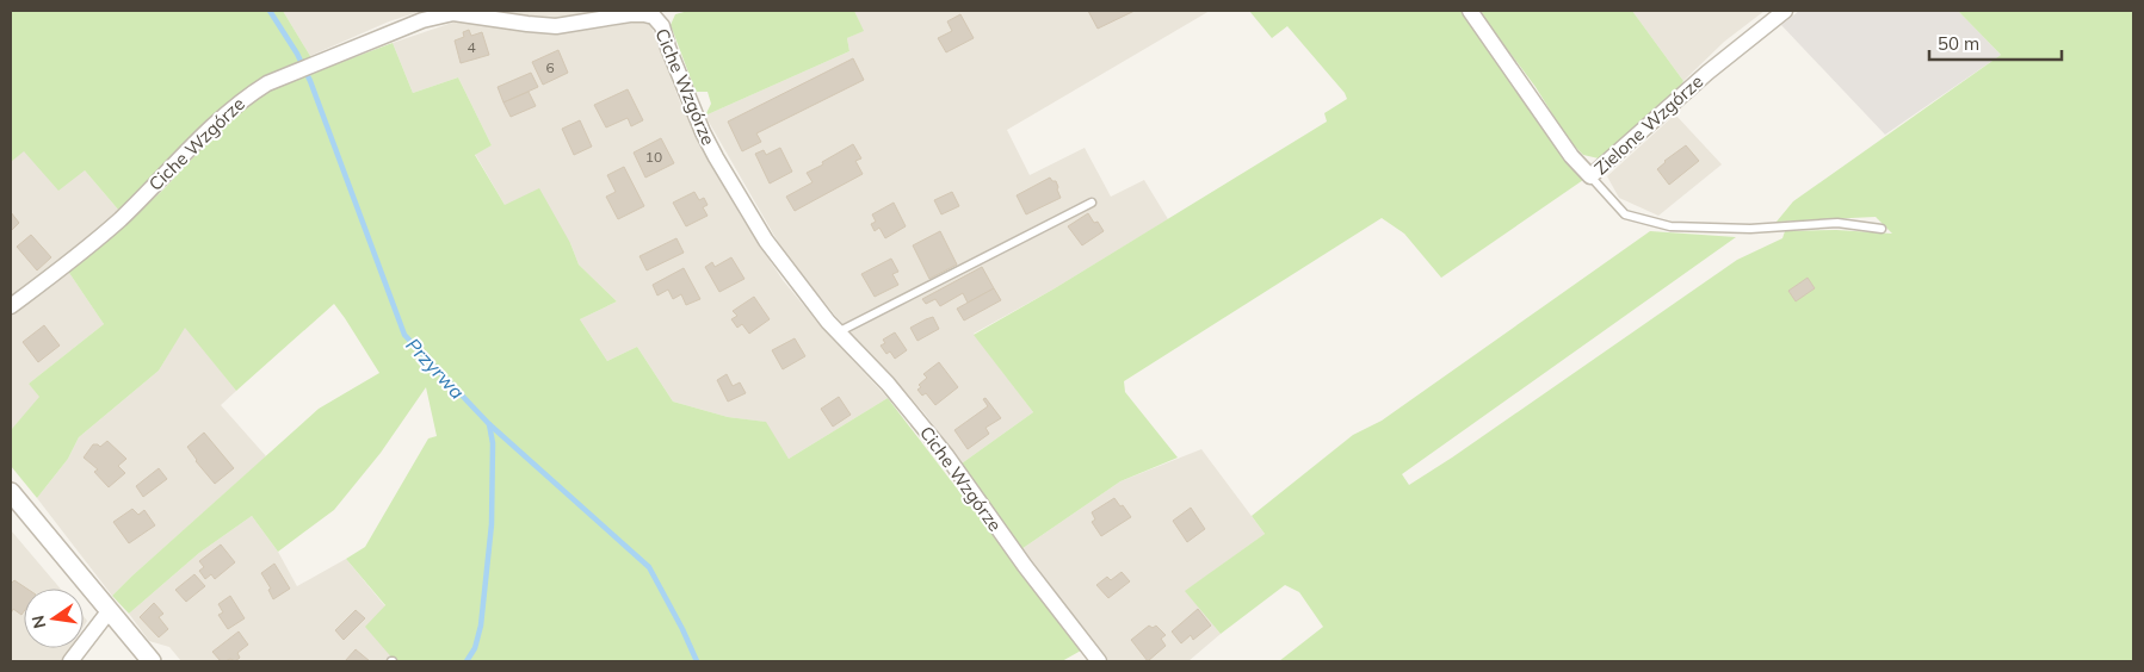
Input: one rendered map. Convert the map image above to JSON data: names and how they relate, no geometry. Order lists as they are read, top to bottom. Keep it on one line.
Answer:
{"streets":{"street":["Ciche Wzgórze","Zielone Wzgórze"]},"water":["Przyrwa"],"house_numbers":["4","6","10"],"scale_bar":"50 m","north":"left"}
